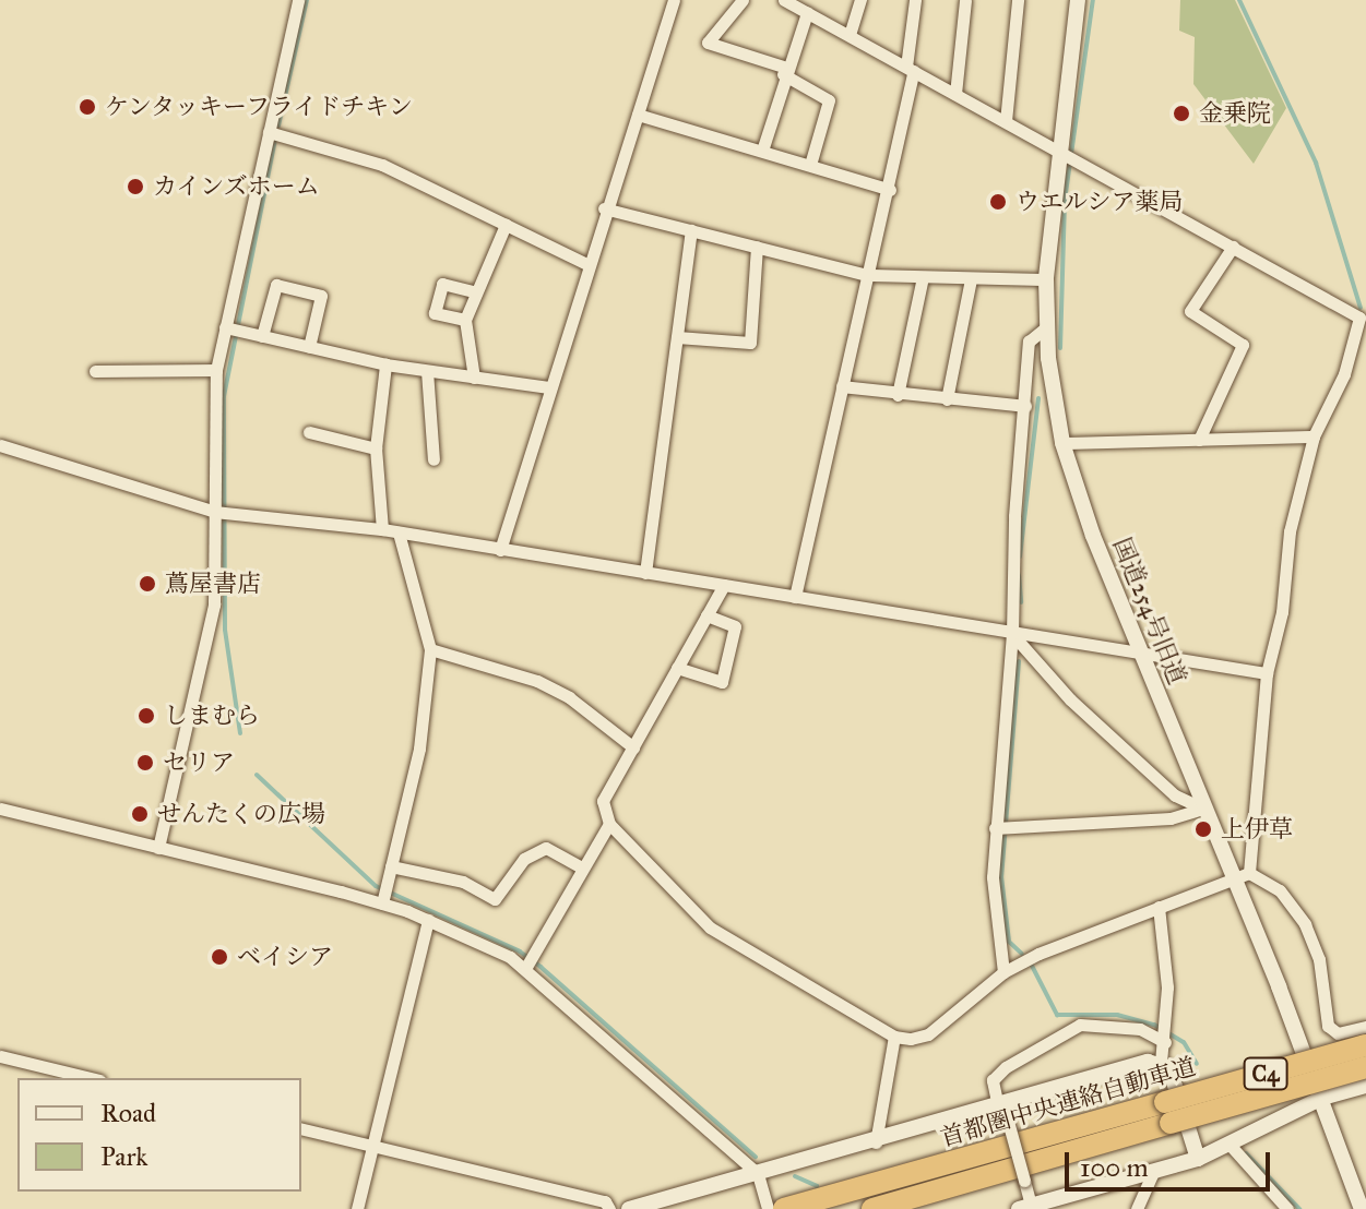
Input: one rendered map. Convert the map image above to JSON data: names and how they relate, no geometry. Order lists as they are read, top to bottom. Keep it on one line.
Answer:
{"streets":{"highway":["C4","首都圏中央連絡自動車道"],"street":["国道254号旧道"]},"places":["ケンタッキーフライドチキン","金乗院","カインズホーム","ウエルシア薬局","蔦屋書店","しまむら","セリア","せんたくの広場","上伊草","ベイシア"],"legend":["Road","Park"],"scale_bar":"100 m"}
